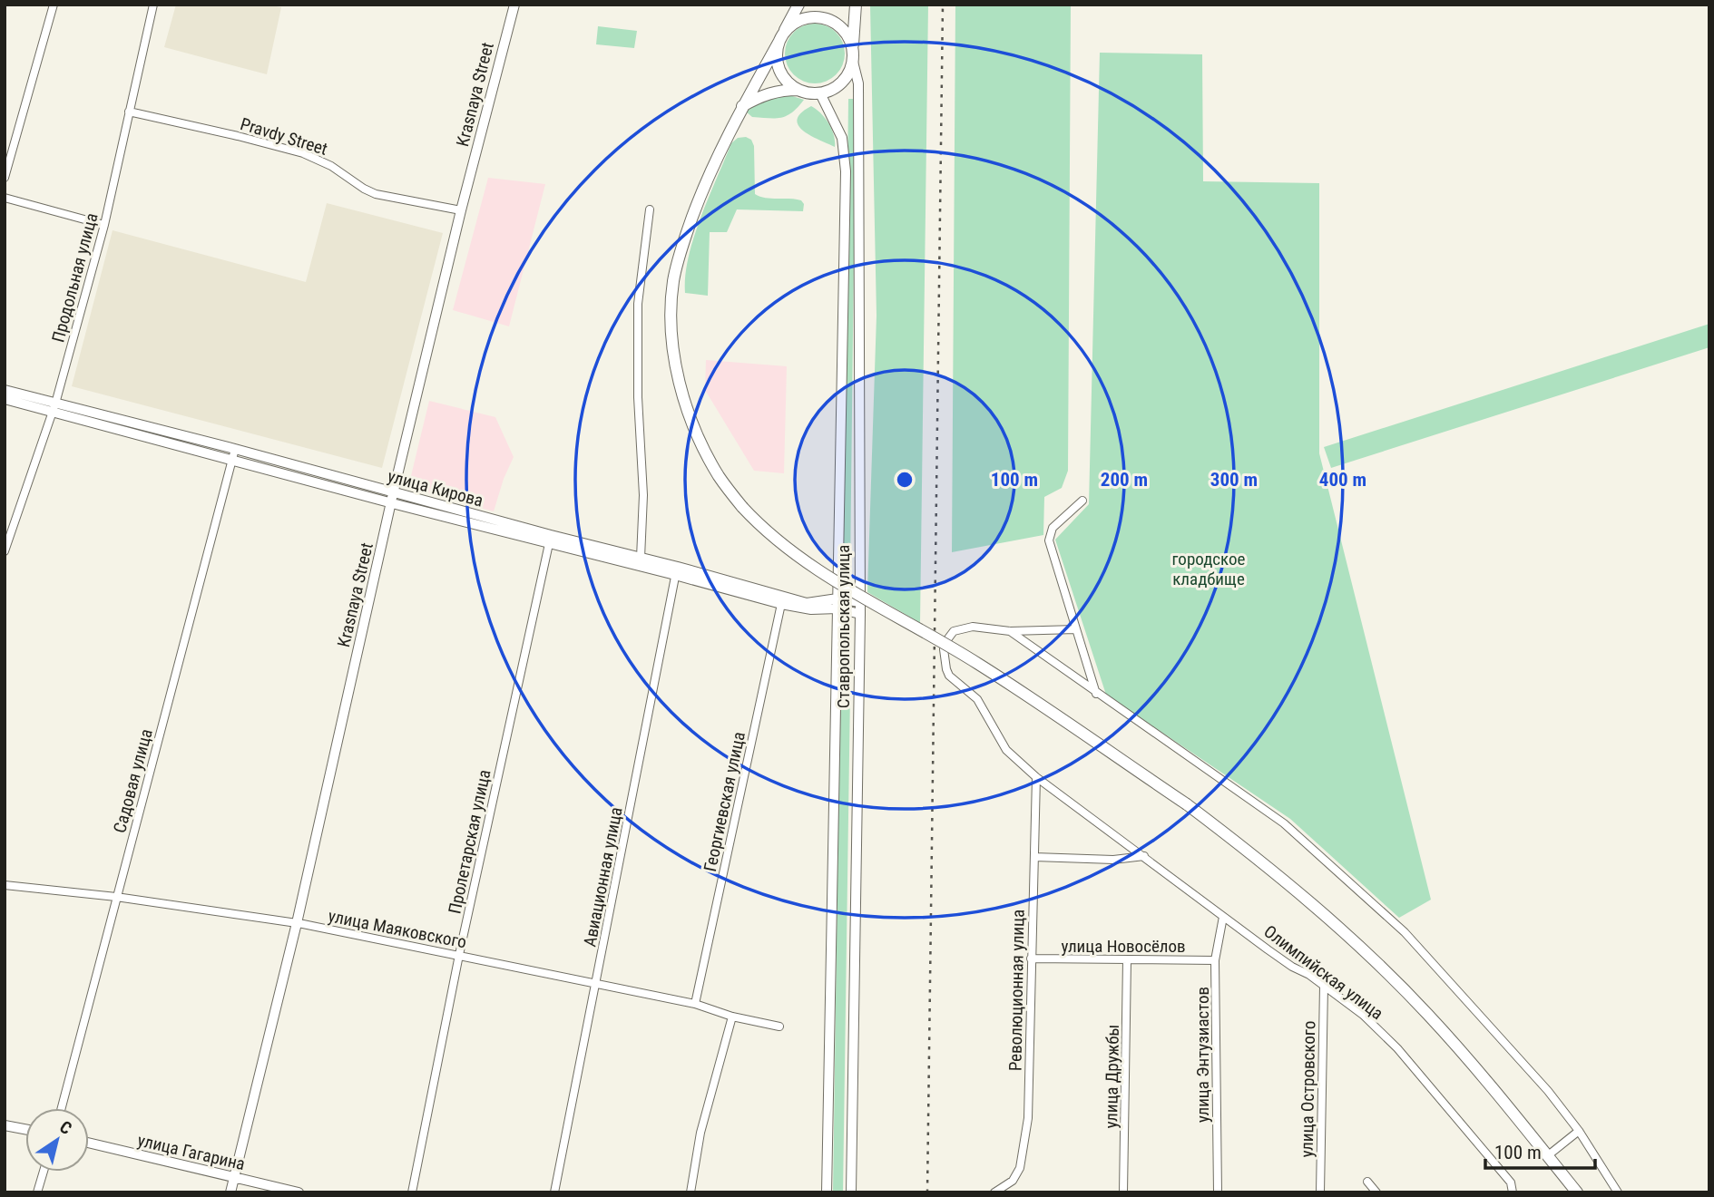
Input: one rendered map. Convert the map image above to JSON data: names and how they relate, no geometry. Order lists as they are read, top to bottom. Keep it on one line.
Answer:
{"streets":{"main road":["Krasnaya Street","улица Кирова","Ставропольская улица","улица Гагарина"],"street":["Pravdy Street","Продольная улица","Садовая улица","Георгиевская улица","Пролетарская улица","Авиационная улица","улица Маяковского","улица Новосёлов","Олимпийская улица","Революционная улица","улица Энтузиастов","улица Дружбы","улица Островского"]},"crossings":[["Krasnaya Street","Pravdy Street"],["Krasnaya Street","улица Кирова"],["Krasnaya Street","улица Маяковского"],["Krasnaya Street","улица Гагарина"],["Pravdy Street","Продольная улица"],["Продольная улица","улица Кирова"],["улица Кирова","Ставропольская улица"],["улица Кирова","Садовая улица"],["улица Кирова","Георгиевская улица"],["улица Кирова","Пролетарская улица"],["улица Кирова","Авиационная улица"],["Садовая улица","улица Маяковского"],["Георгиевская улица","улица Маяковского"],["Пролетарская улица","улица Маяковского"],["Авиационная улица","улица Маяковского"],["улица Новосёлов","Революционная улица"],["улица Новосёлов","улица Энтузиастов"],["улица Новосёлов","улица Дружбы"],["Олимпийская улица","Революционная улица"],["Олимпийская улица","улица Энтузиастов"],["Олимпийская улица","улица Островского"]],"parks":["городское кладбище"],"scale_bar":"100 m","north":"top right","rings":["100 m","200 m","300 m","400 m"]}
